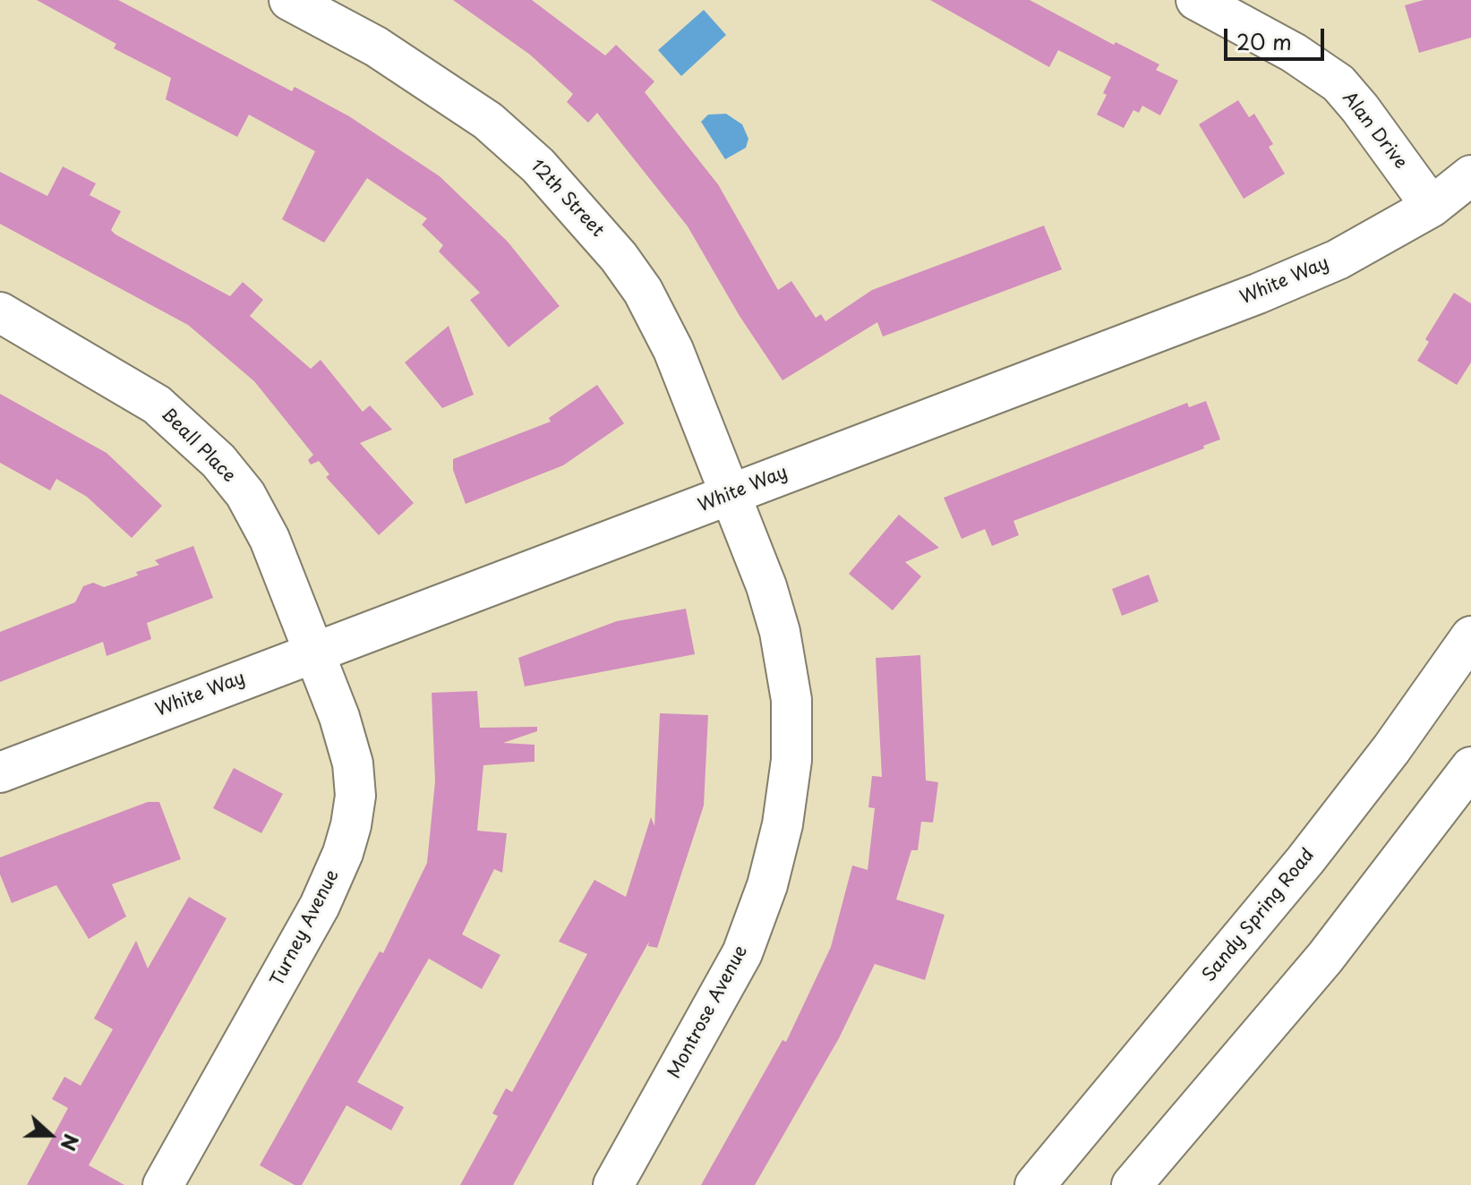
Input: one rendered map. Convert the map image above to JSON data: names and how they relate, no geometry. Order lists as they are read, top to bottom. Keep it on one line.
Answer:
{"streets":{"street":["Alan Drive","12th Street","White Way","Beall Place","Sandy Spring Road","Turney Avenue","Montrose Avenue"]},"crossings":[["Alan Drive","White Way"],["12th Street","White Way"],["12th Street","Montrose Avenue"],["White Way","Beall Place"],["White Way","Turney Avenue"],["White Way","Montrose Avenue"],["Beall Place","Turney Avenue"]],"scale_bar":"20 m","north":"right"}
